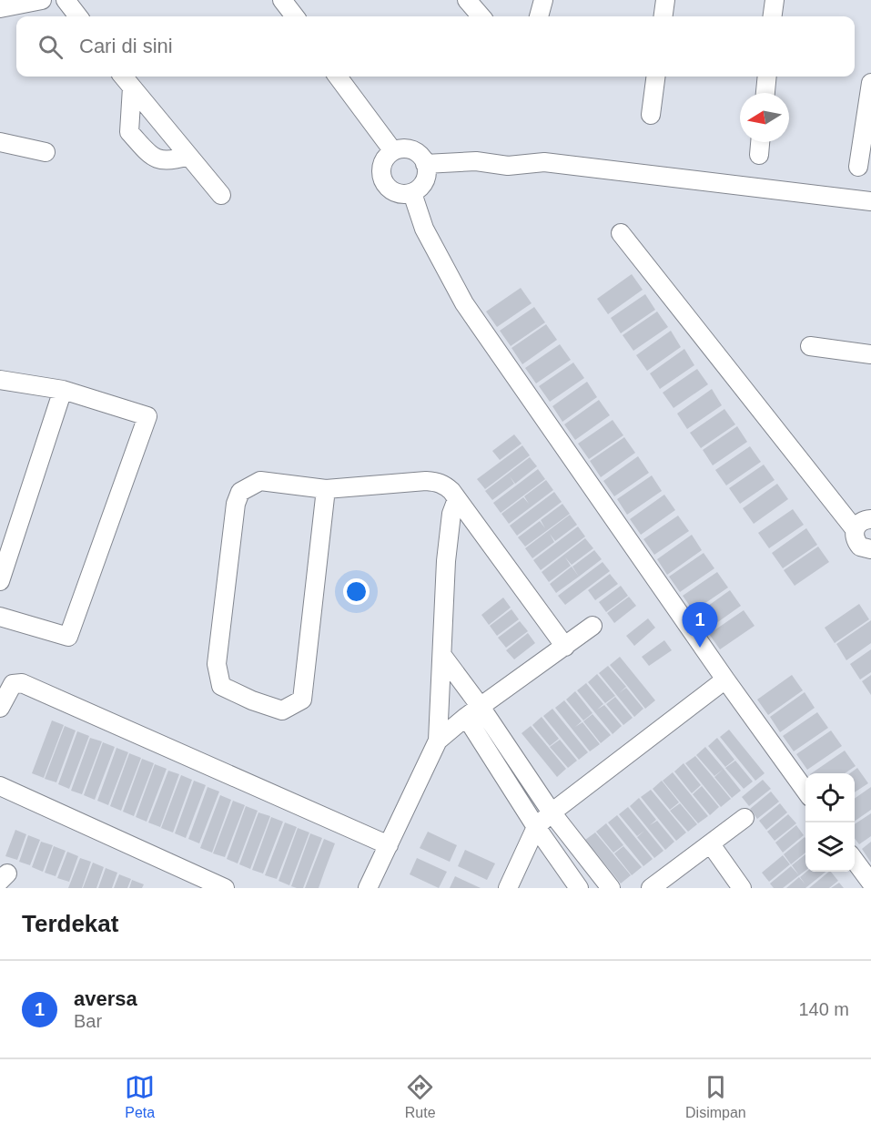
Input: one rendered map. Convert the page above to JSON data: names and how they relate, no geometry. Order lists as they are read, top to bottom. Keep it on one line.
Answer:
{"north":"left","page":{"search":"Cari di sini","pins":"1","heading":"Terdekat","list":[{"mark":"1","name":"aversa","note":"Bar","value":"140 m"}],"nav":["Peta","Rute","Disimpan"]}}
